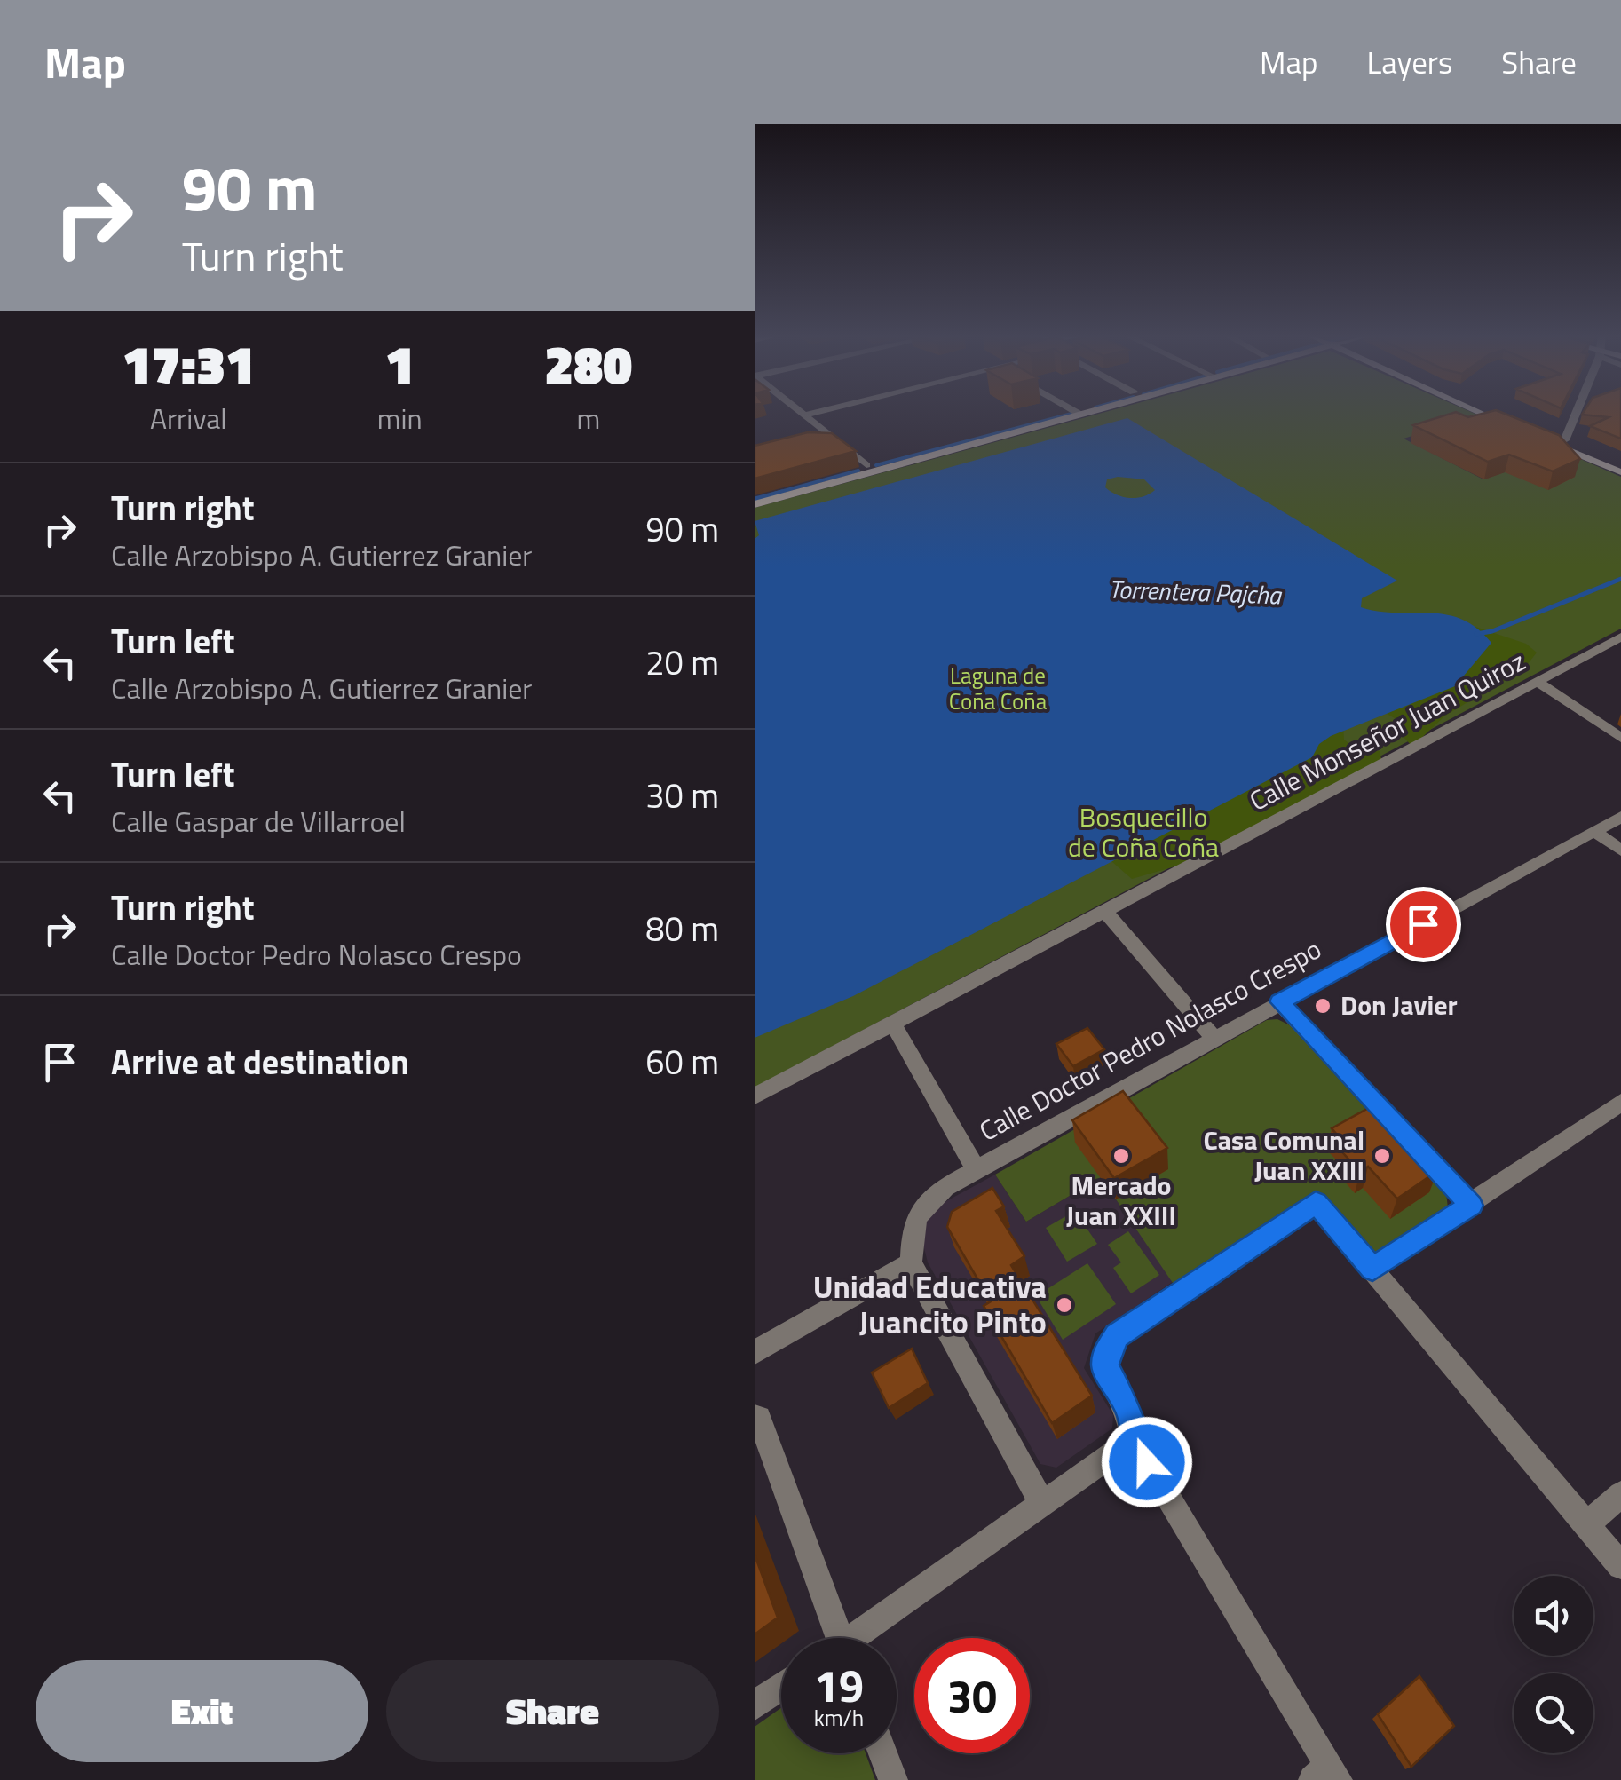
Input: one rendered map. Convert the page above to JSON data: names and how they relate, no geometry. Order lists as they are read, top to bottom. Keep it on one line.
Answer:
{"streets":{"street":["Calle Monseñor Juan Quiroz","Calle Doctor Pedro Nolasco Crespo"]},"water":["Torrentera Pajcha"],"parks":["Laguna de Coña Coña","Bosquecillo de Coña Coña"],"places":["Don Javier","Mercado Juan XXIII","Casa Comunal Juan XXIII","Unidad Educativa Juancito Pinto"],"page":{"header":"Map","nav":["Map","Layers","Share"],"turn":["90 m","Turn right"],"eta":["17:31","Arrival","1","min","280","m"],"list":[{"name":"Turn right","note":"Calle Arzobispo A. Gutierrez Granier","value":"90 m"},{"name":"Turn left","note":"Calle Arzobispo A. Gutierrez Granier","value":"20 m"},{"name":"Turn left","note":"Calle Gaspar de Villarroel","value":"30 m"},{"name":"Turn right","note":"Calle Doctor Pedro Nolasco Crespo","value":"80 m"},{"name":"Arrive at destination","value":"60 m"}],"speed":"19 km/h","limit":"30","buttons":["Exit","Share"]}}
